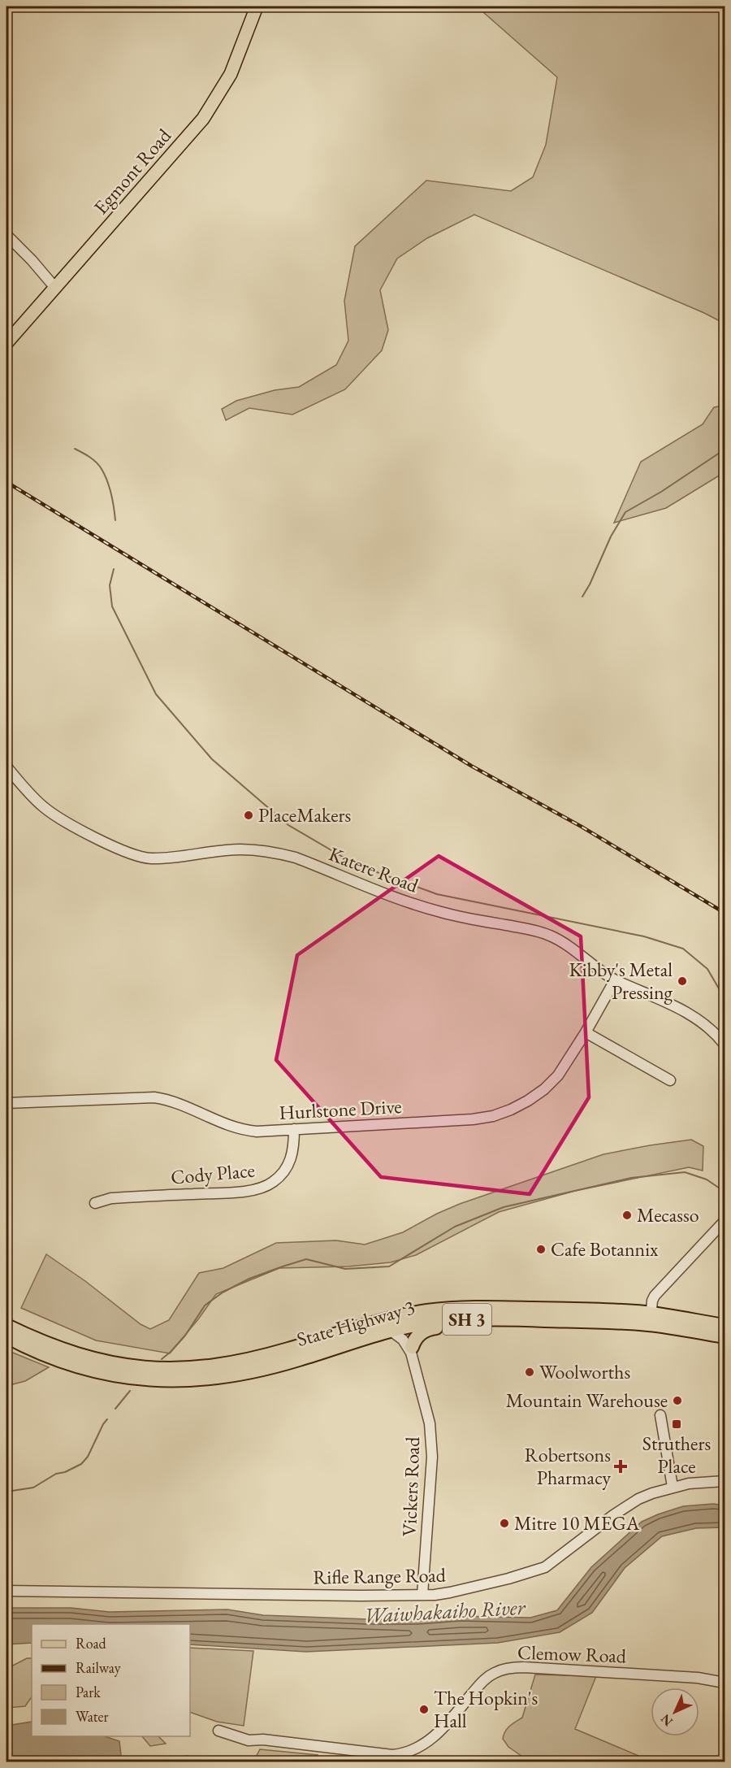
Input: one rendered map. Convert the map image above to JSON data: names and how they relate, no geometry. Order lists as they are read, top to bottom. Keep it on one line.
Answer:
{"streets":{"highway":["SH 3","State Highway 3"],"main road":["Egmont Road"],"street":["Katere Road","Hurlstone Drive","Cody Place","Vickers Road","Rifle Range Road","Clemow Road"]},"crossings":[["Katere Road","Hurlstone Drive"],["Hurlstone Drive","Cody Place"],["State Highway 3","Vickers Road"],["Vickers Road","Rifle Range Road"]],"water":["Waiwhakaiho River"],"places":{"other":["PlaceMakers","Kibby's Metal Pressing","Mecasso","Cafe Botannix","Woolworths","Mountain Warehouse","Mitre 10 MEGA","The Hopkin's Hall"],"transit":["Struthers Place"],"health":["Robertsons Pharmacy"]},"legend":["Road","Railway","Park","Water"],"north":"bottom left"}
